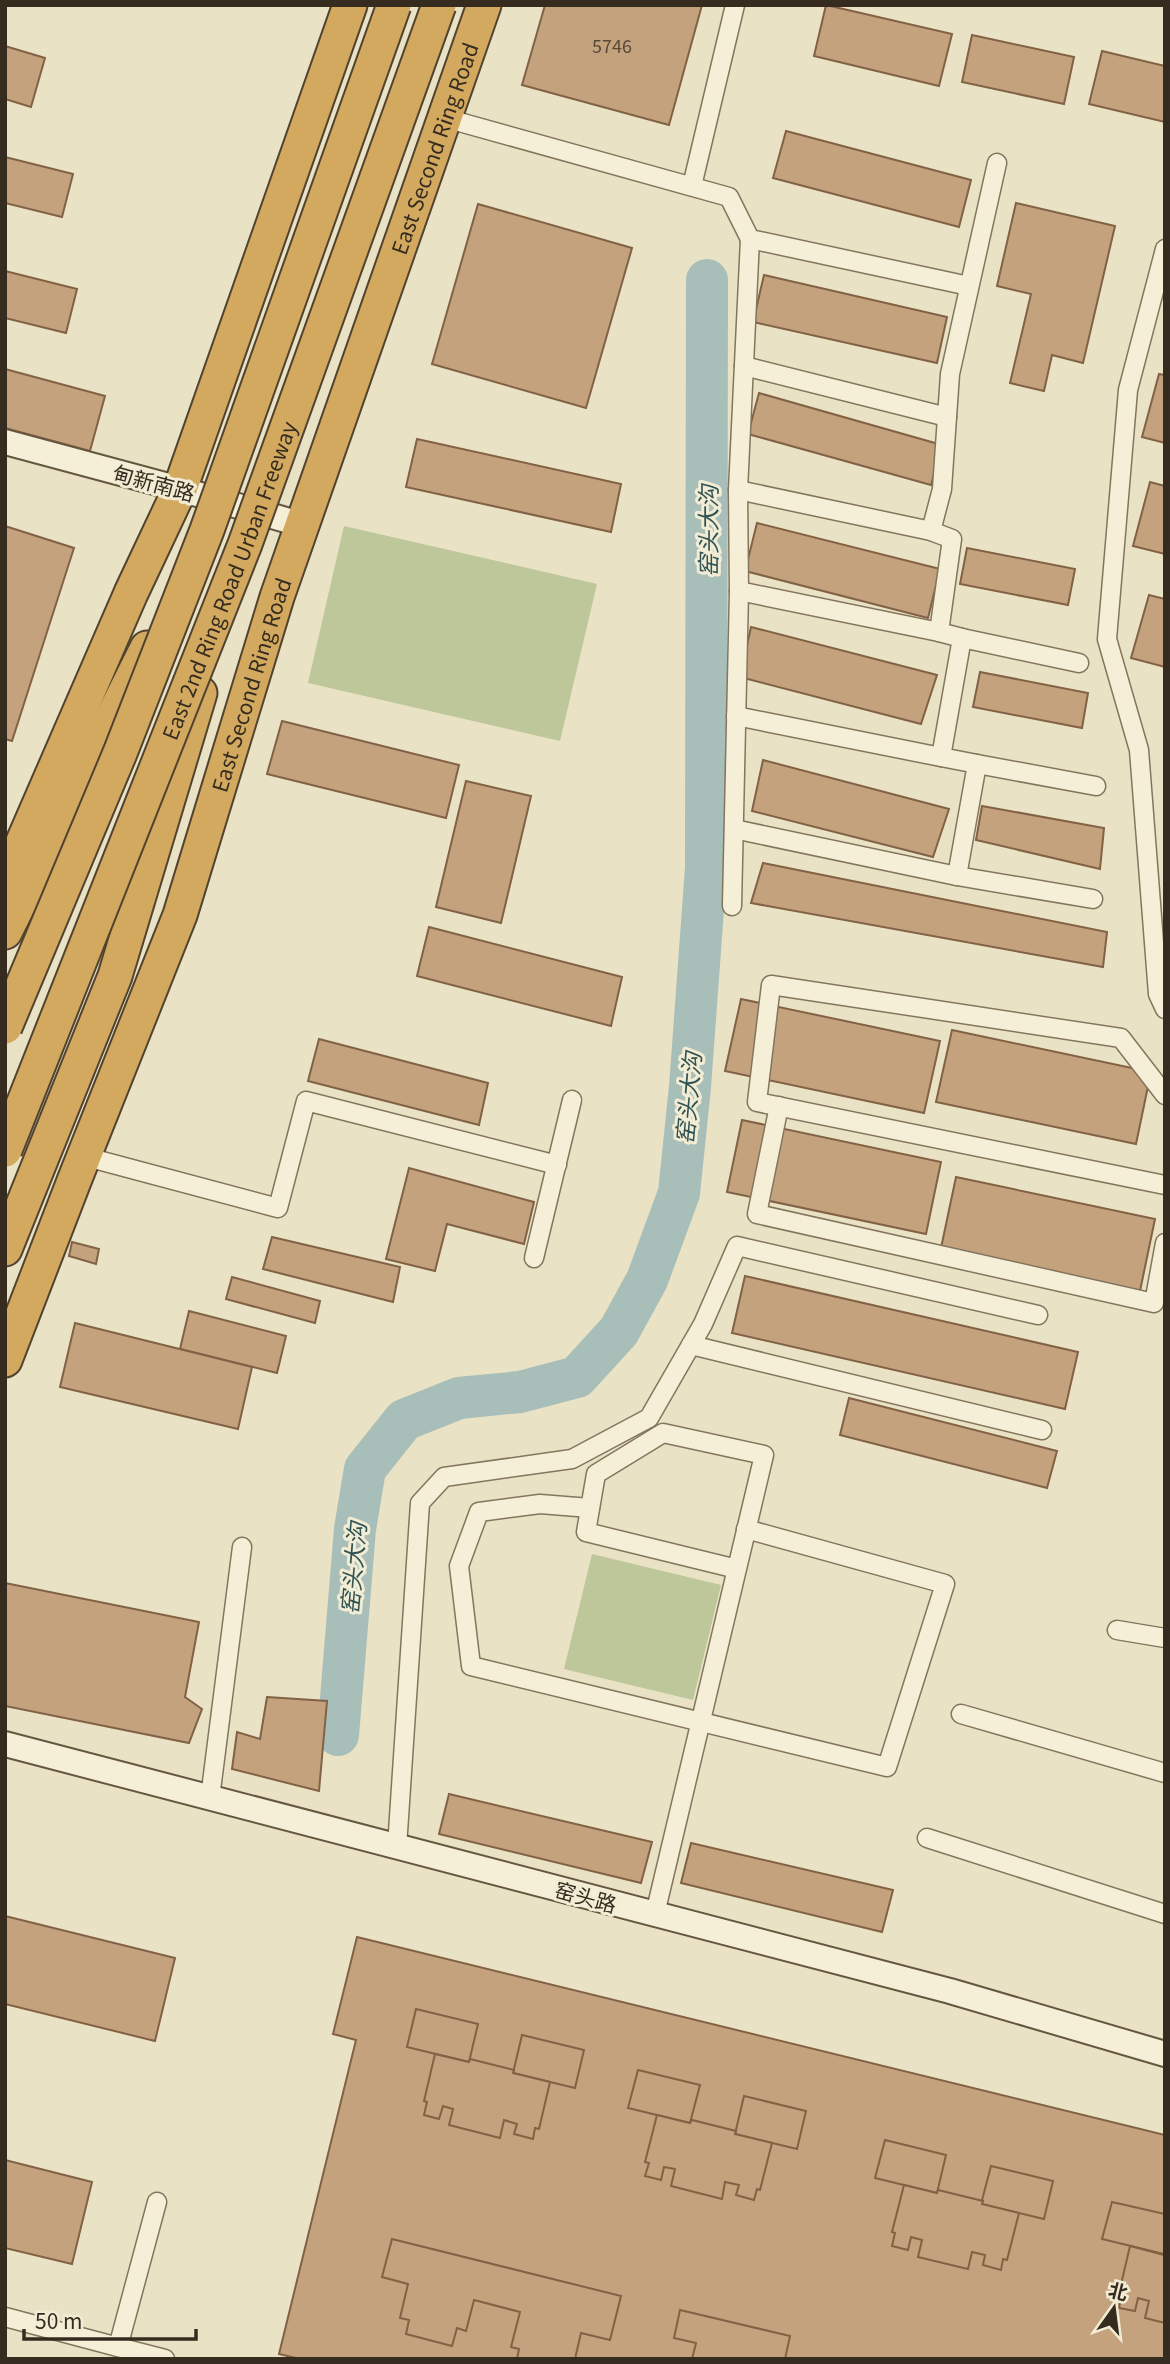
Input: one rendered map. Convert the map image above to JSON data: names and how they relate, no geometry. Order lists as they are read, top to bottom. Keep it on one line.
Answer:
{"streets":{"highway":["East Second Ring Road","East 2nd Ring Road Urban Freeway"],"main road":["甸新南路","窑头路"]},"crossings":[["East Second Ring Road","甸新南路"]],"water":["窑头大沟"],"house_numbers":["5746"],"scale_bar":"50 m","north":"top"}
